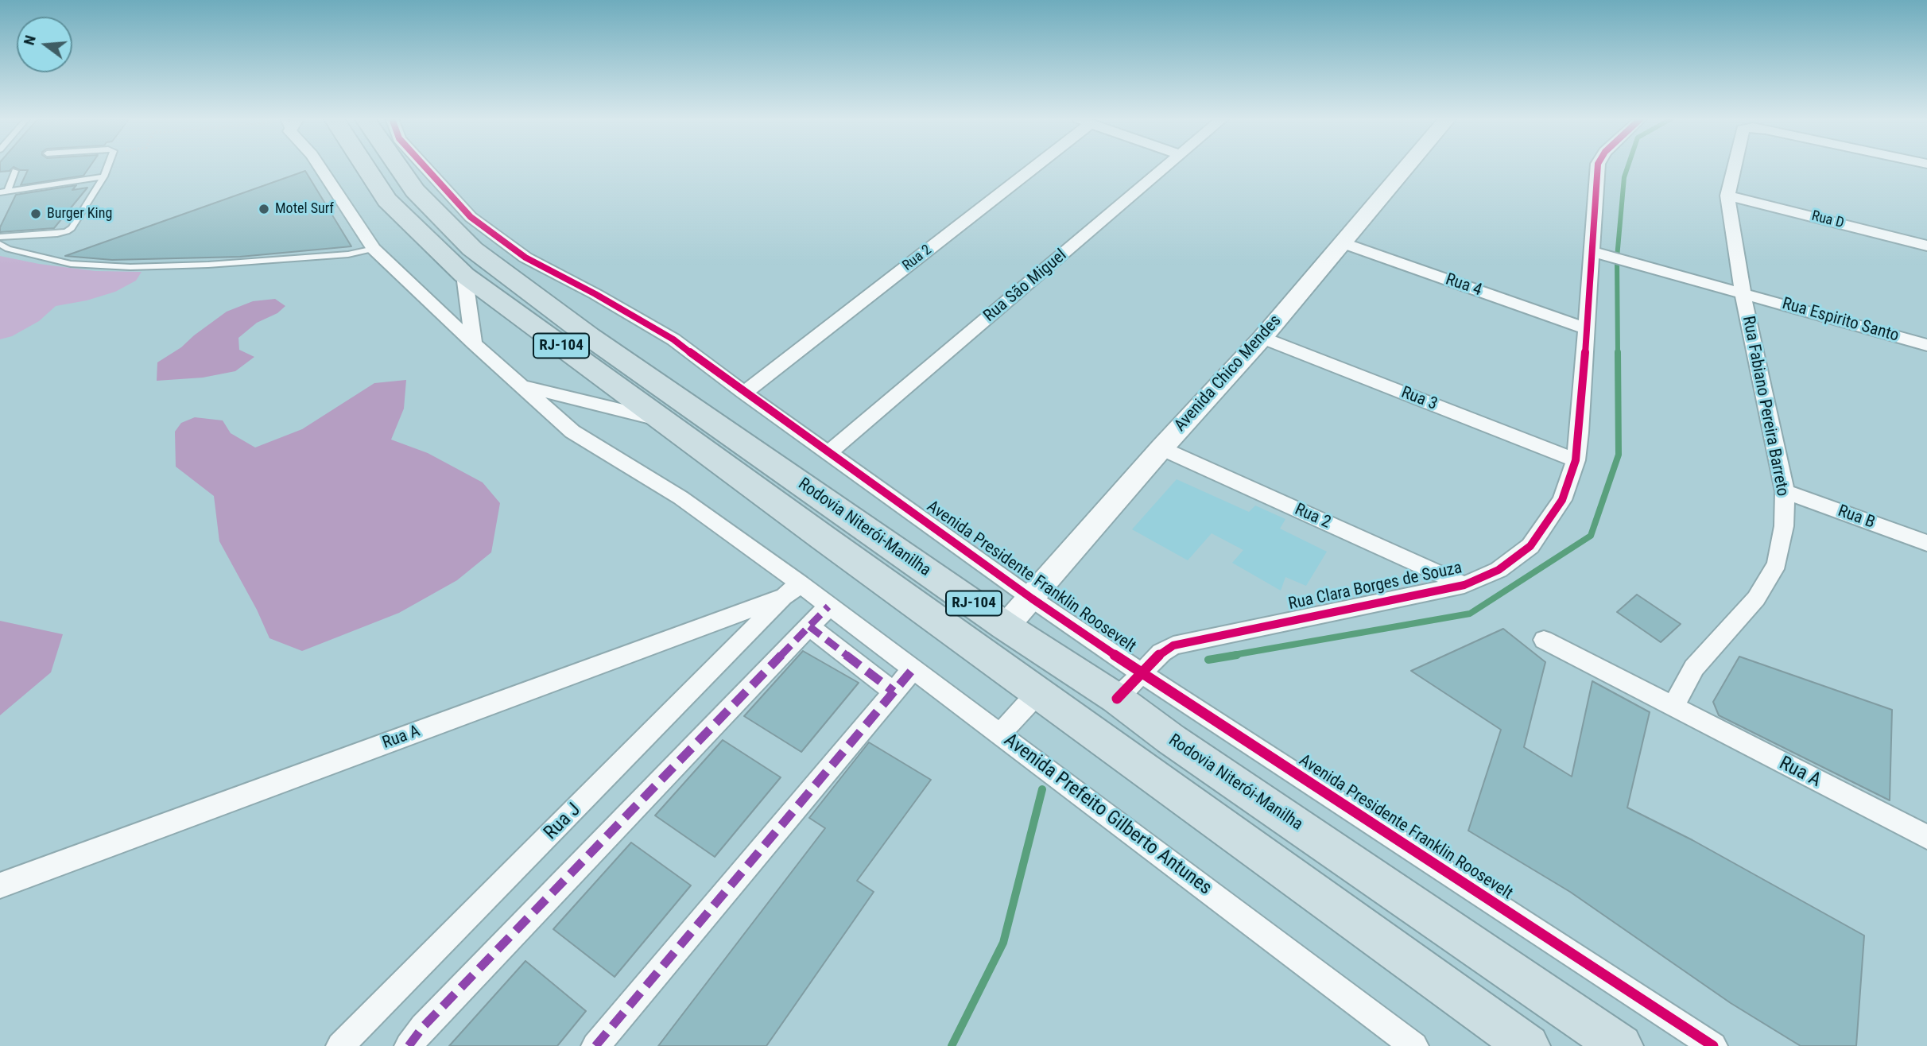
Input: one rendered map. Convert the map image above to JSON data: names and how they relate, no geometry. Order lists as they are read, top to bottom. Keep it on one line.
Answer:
{"streets":{"highway":["RJ-104","Rodovia Niterói-Manilha"],"street":["Rua D","Rua 2","Rua 4","Rua São Miguel","Rua Espirito Santo","Avenida Chico Mendes","Rua 3","Rua Fabiano Pereira Barreto","Rua B","Avenida Presidente Franklin Roosevelt","Rua Clara Borges de Souza","Rua A","Avenida Prefeito Gilberto Antunes","Rua J"]},"crossings":[["Rua D","Rua Fabiano Pereira Barreto"],["Rua 2","Avenida Chico Mendes"],["Rua 2","Avenida Presidente Franklin Roosevelt"],["Rua 2","Rua Clara Borges de Souza"],["Rua 4","Avenida Chico Mendes"],["Rua 4","Rua Clara Borges de Souza"],["Rua São Miguel","Avenida Presidente Franklin Roosevelt"],["Rua Espirito Santo","Rua Fabiano Pereira Barreto"],["Rua Espirito Santo","Rua Clara Borges de Souza"],["Avenida Chico Mendes","Rua 3"],["Avenida Chico Mendes","Rodovia Niterói-Manilha"],["Avenida Chico Mendes","Avenida Presidente Franklin Roosevelt"],["Rua 3","Rua Clara Borges de Souza"],["Rua Fabiano Pereira Barreto","Rua B"],["Rua Fabiano Pereira Barreto","Rua A"],["Rodovia Niterói-Manilha","Avenida Presidente Franklin Roosevelt"],["Rodovia Niterói-Manilha","Rua Clara Borges de Souza"],["Avenida Presidente Franklin Roosevelt","Rua Clara Borges de Souza"],["Rua A","Avenida Prefeito Gilberto Antunes"],["Rua A","Rua J"],["Avenida Prefeito Gilberto Antunes","Rua J"]],"places":["Motel Surf","Burger King"],"north":"left"}
